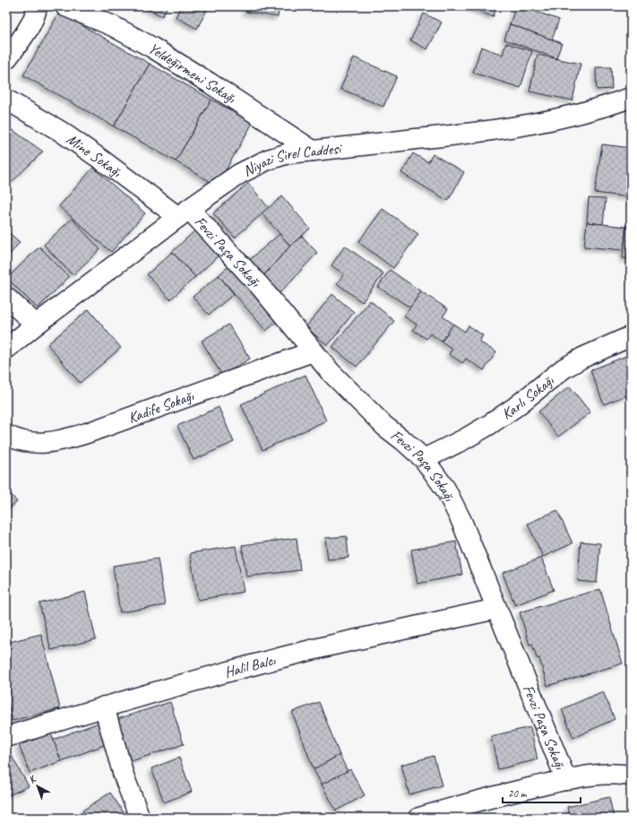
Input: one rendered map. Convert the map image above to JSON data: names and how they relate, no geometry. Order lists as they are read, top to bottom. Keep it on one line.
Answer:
{"streets":{"street":["Yeldeğirmeni Sokağı","Mine Sokağı","Niyazi Sirel Caddesi","Fevzi Paşa Sokağı","Karlı Sokağı","Kadife Sokağı","Halil Balcı"]},"crossings":[["Yeldeğirmeni Sokağı","Niyazi Sirel Caddesi"],["Mine Sokağı","Niyazi Sirel Caddesi"],["Mine Sokağı","Fevzi Paşa Sokağı"],["Niyazi Sirel Caddesi","Fevzi Paşa Sokağı"],["Fevzi Paşa Sokağı","Karlı Sokağı"],["Fevzi Paşa Sokağı","Kadife Sokağı"],["Fevzi Paşa Sokağı","Halil Balcı"]],"scale_bar":"20 m","north":"top left"}
